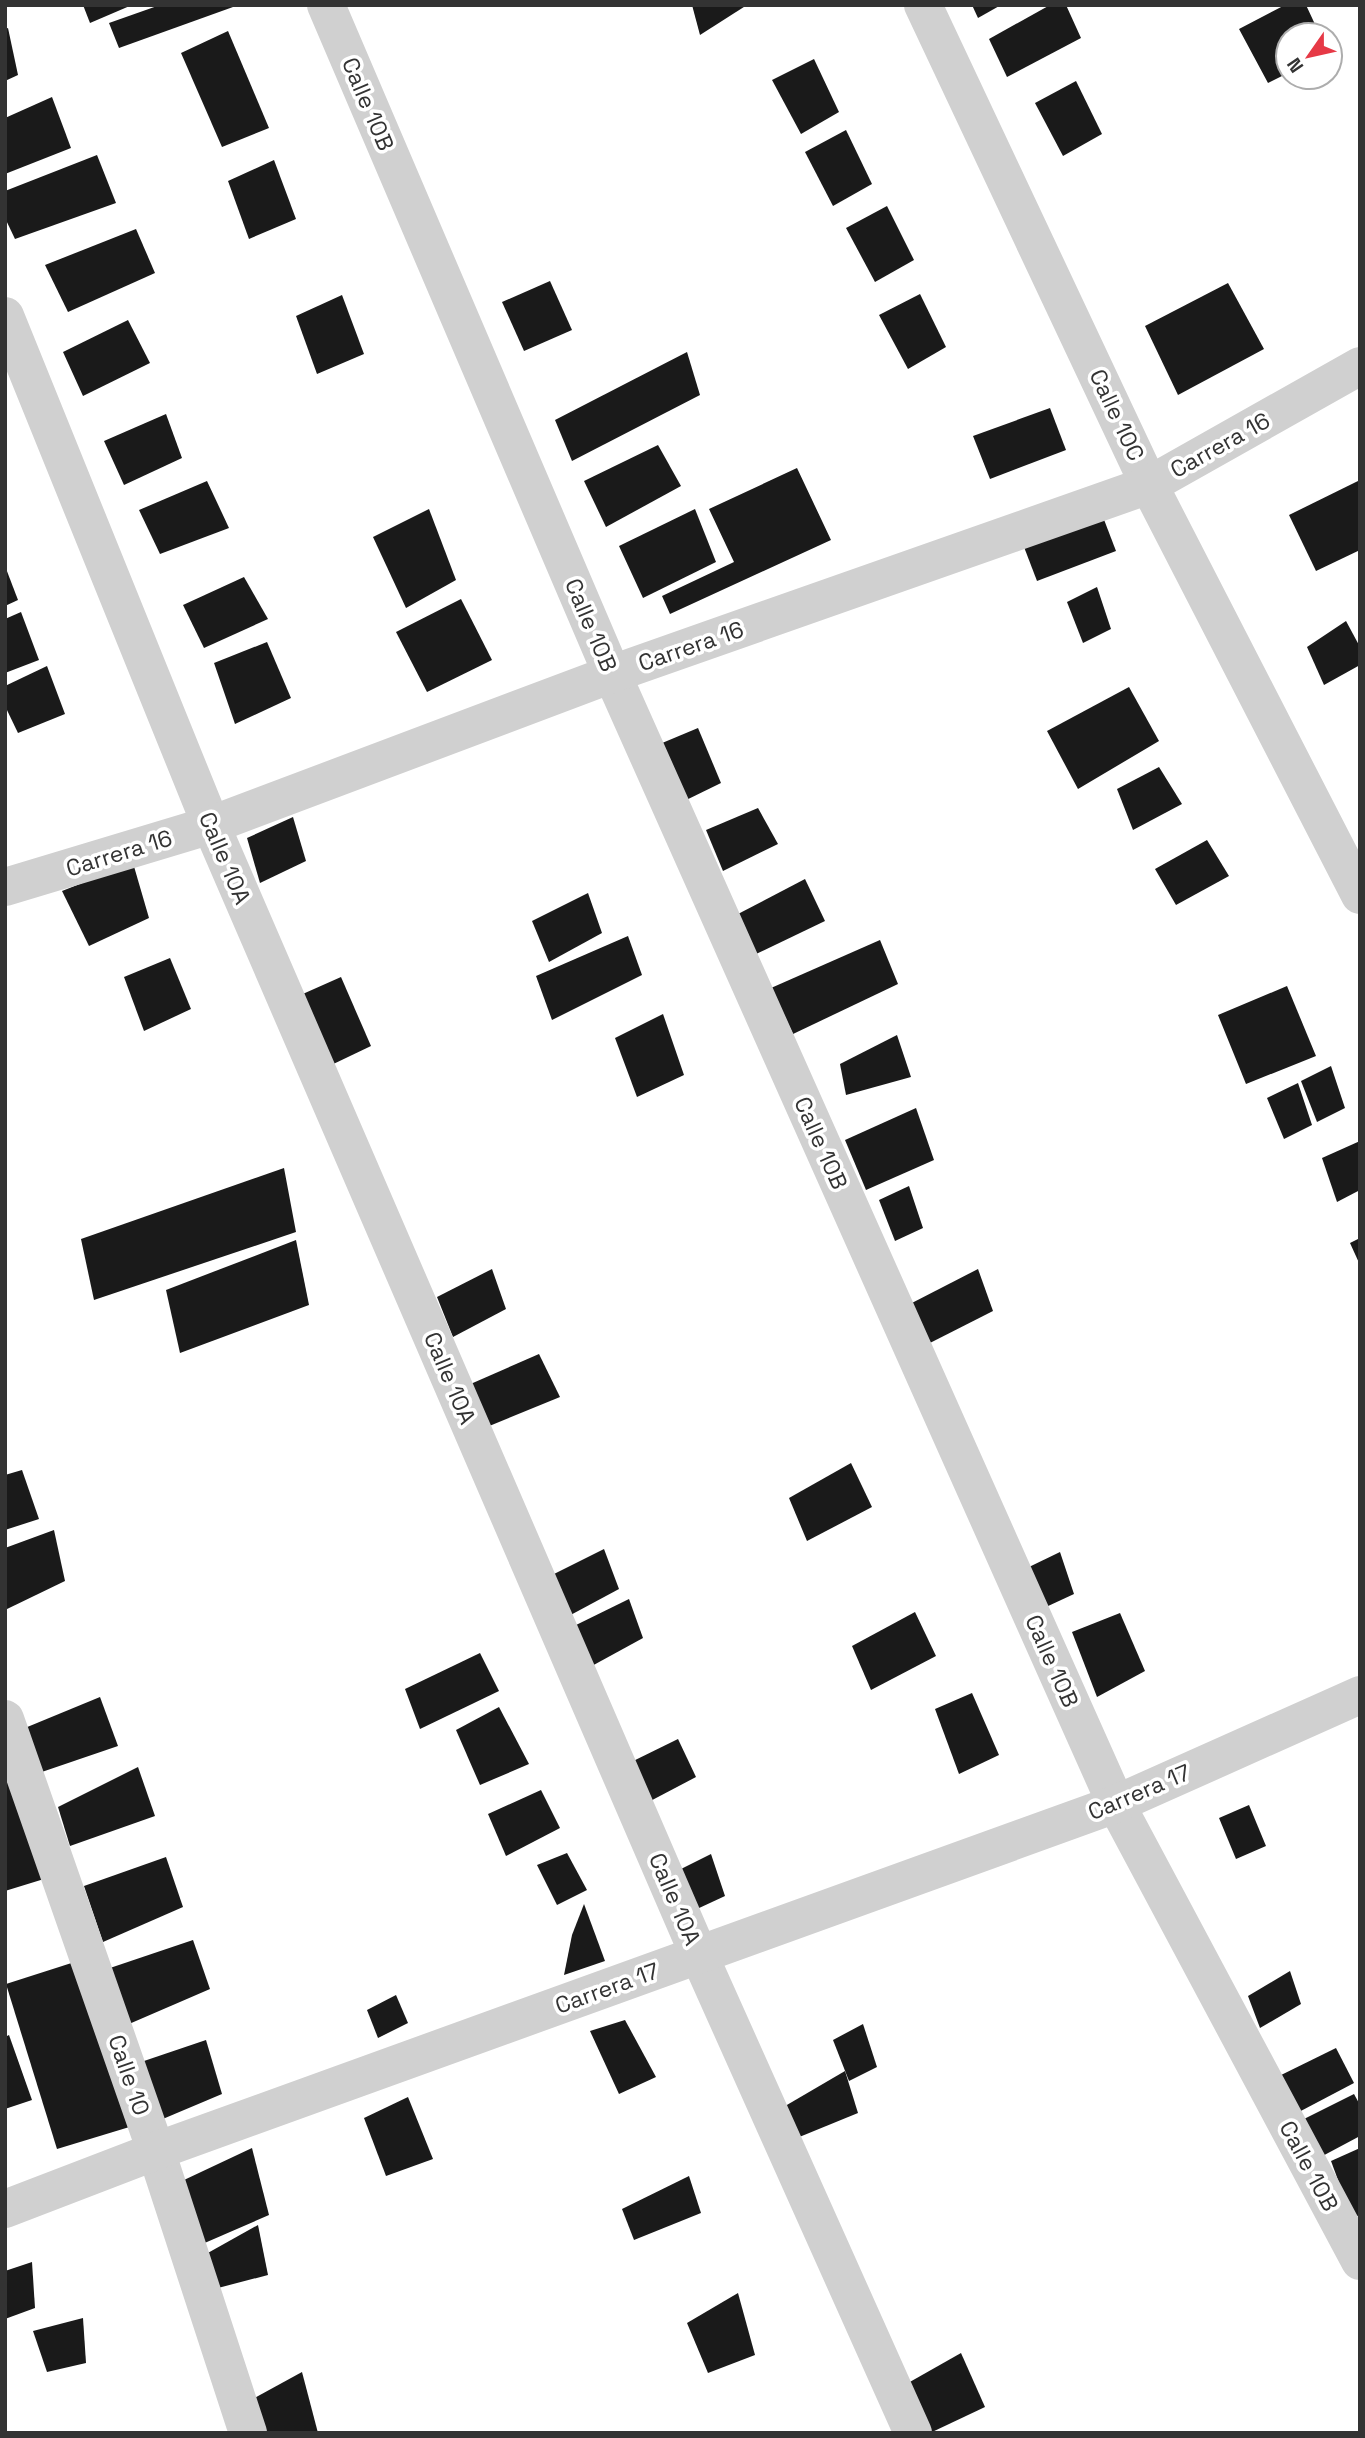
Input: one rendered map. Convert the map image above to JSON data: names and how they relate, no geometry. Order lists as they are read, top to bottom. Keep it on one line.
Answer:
{"streets":{"street":["Calle 10B","Calle 10C","Carrera 16","Calle 10A","Carrera 17","Calle 10"]},"crossings":[["Calle 10B","Carrera 16"],["Calle 10B","Carrera 17"],["Calle 10C","Carrera 16"],["Carrera 16","Calle 10A"],["Calle 10A","Carrera 17"],["Carrera 17","Calle 10"]],"north":"bottom left"}
